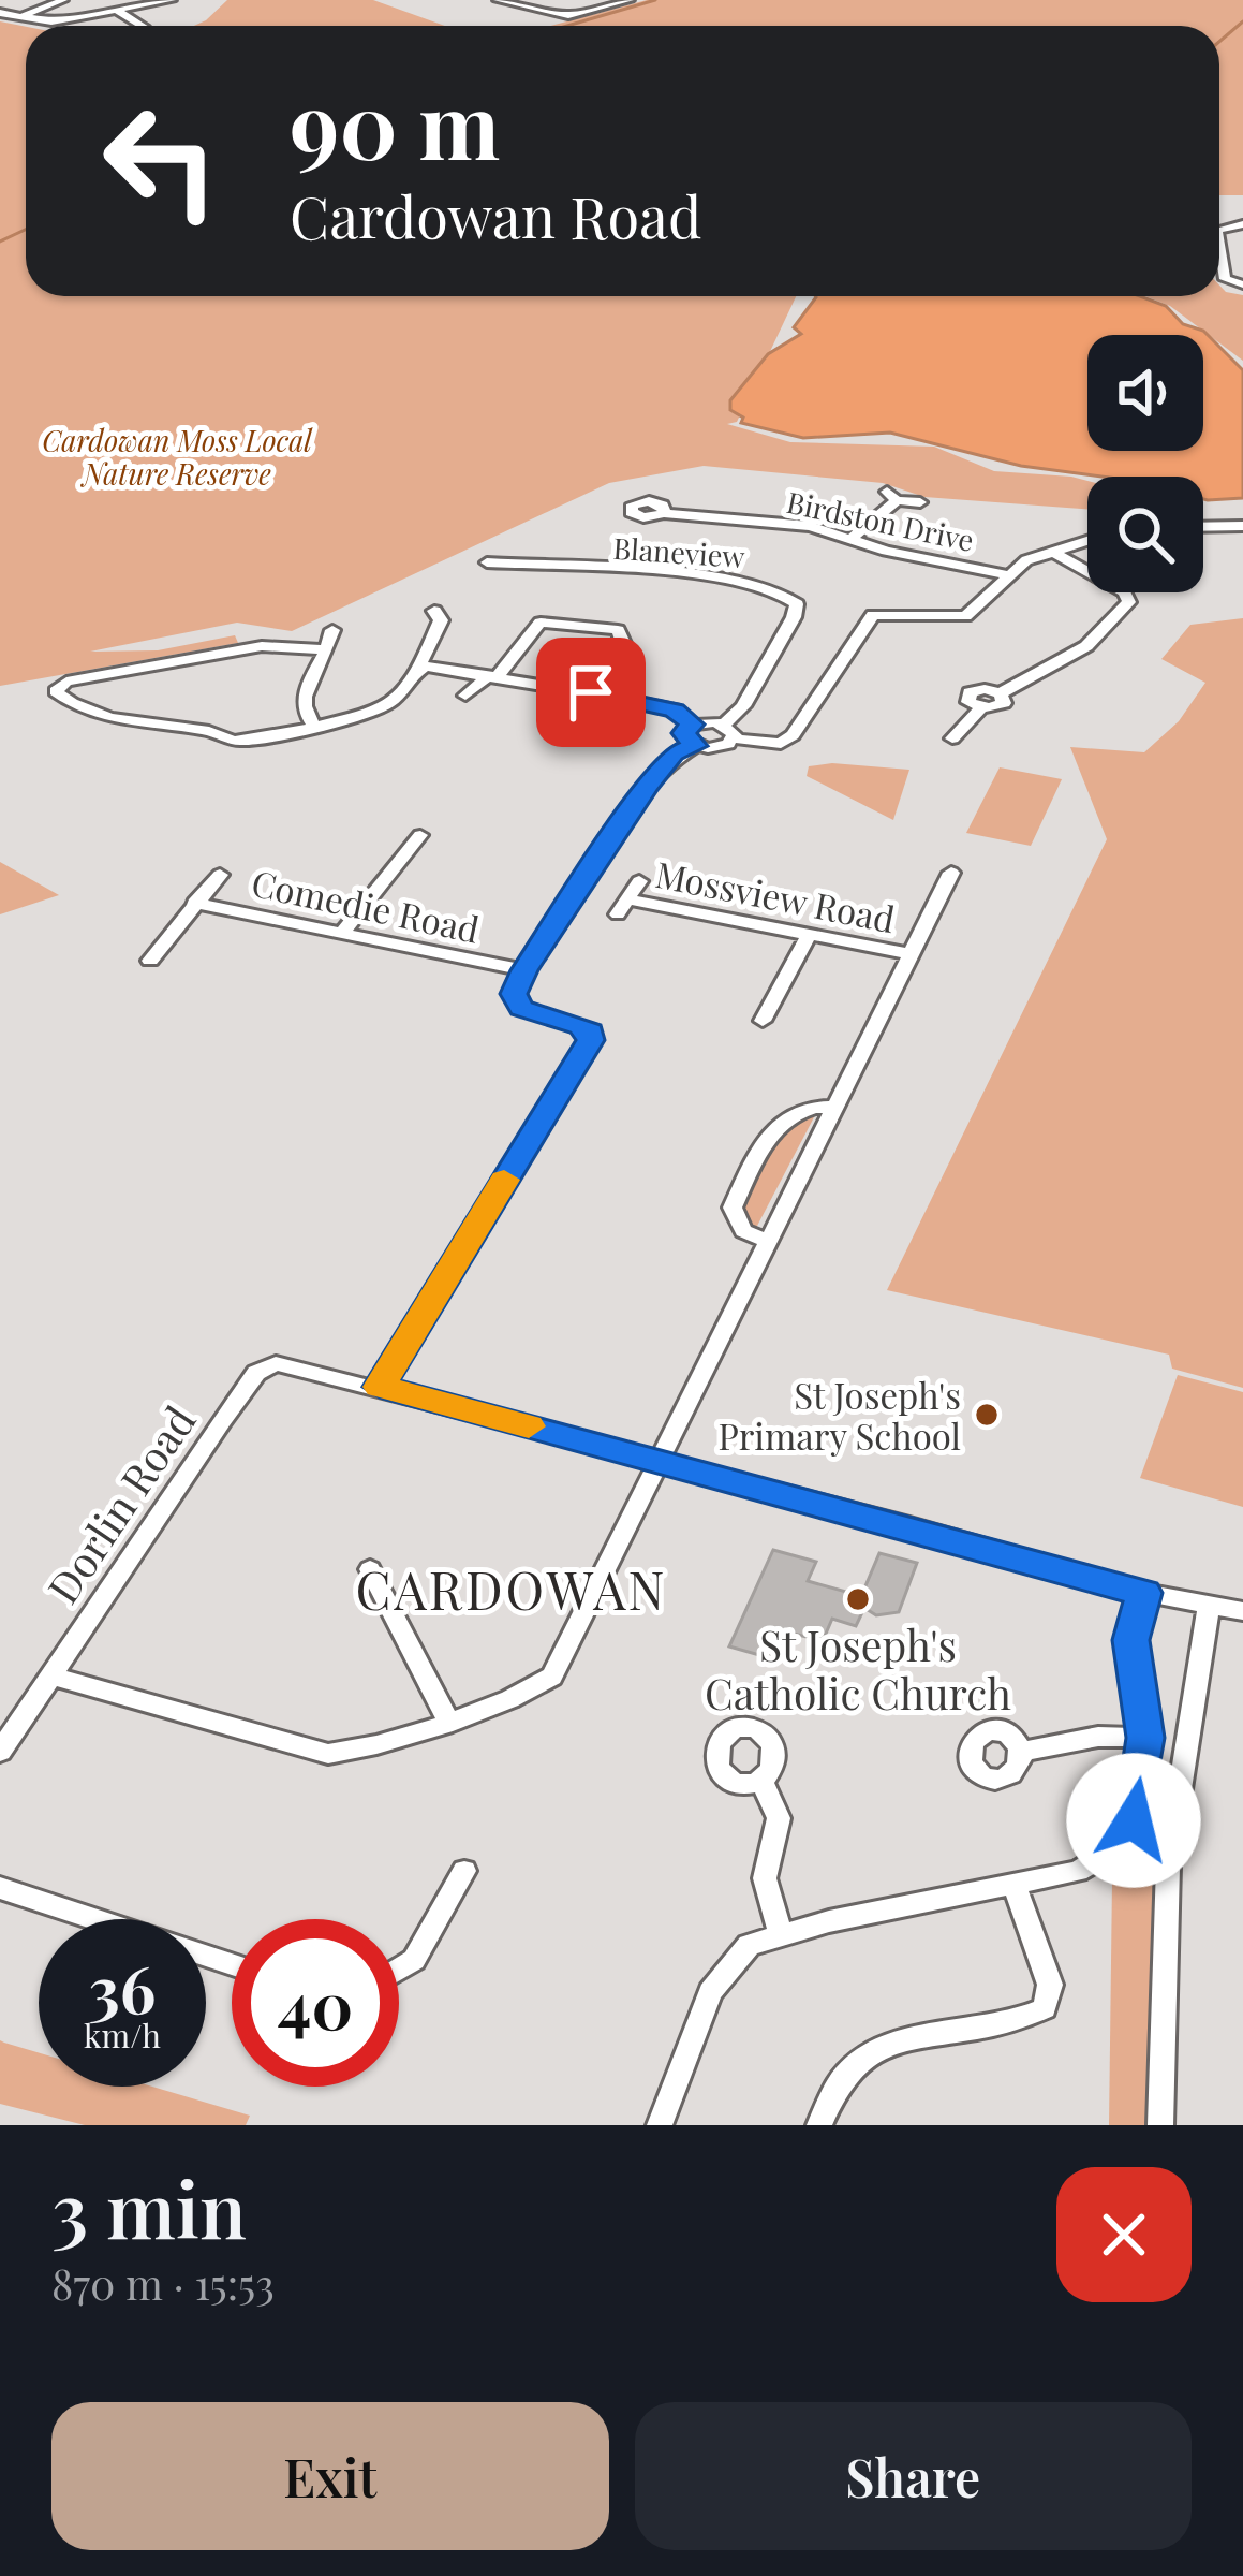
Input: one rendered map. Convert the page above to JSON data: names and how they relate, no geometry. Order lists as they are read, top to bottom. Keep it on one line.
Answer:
{"streets":{"street":["Birdston Drive","Blaneview","Mossview Road","Comedie Road","Dorlin Road"]},"districts":["CARDOWAN"],"parks":["Cardowan Moss Local Nature Reserve"],"places":["St Joseph's Primary School","St Joseph's Catholic Church"],"page":{"turn":["90 m","Cardowan Road"],"speed":"36 km/h","limit":"40","heading":["3 min","870 m · 15:53"],"buttons":["Exit","Share"]}}
